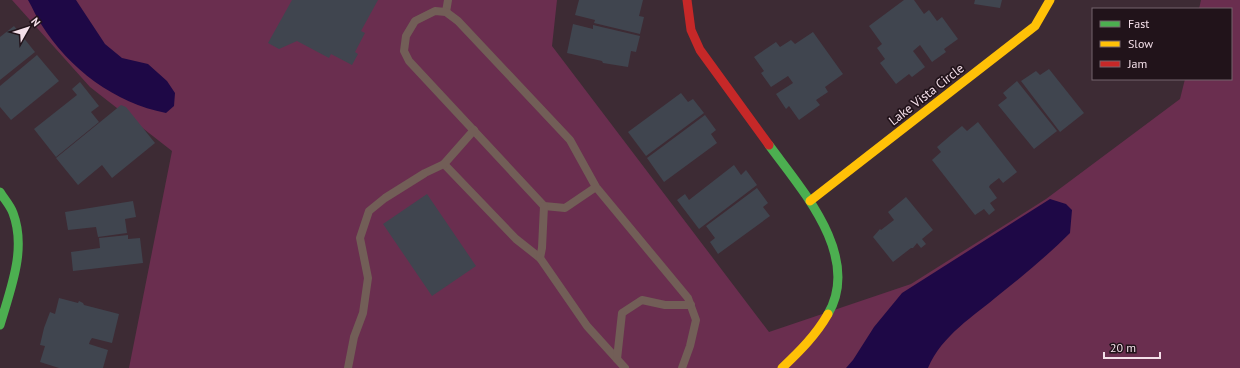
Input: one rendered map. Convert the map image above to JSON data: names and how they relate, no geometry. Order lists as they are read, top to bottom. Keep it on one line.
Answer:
{"streets":{"street":["Lake Vista Circle"]},"legend":["Fast","Slow","Jam"],"scale_bar":"20 m","north":"top right"}
